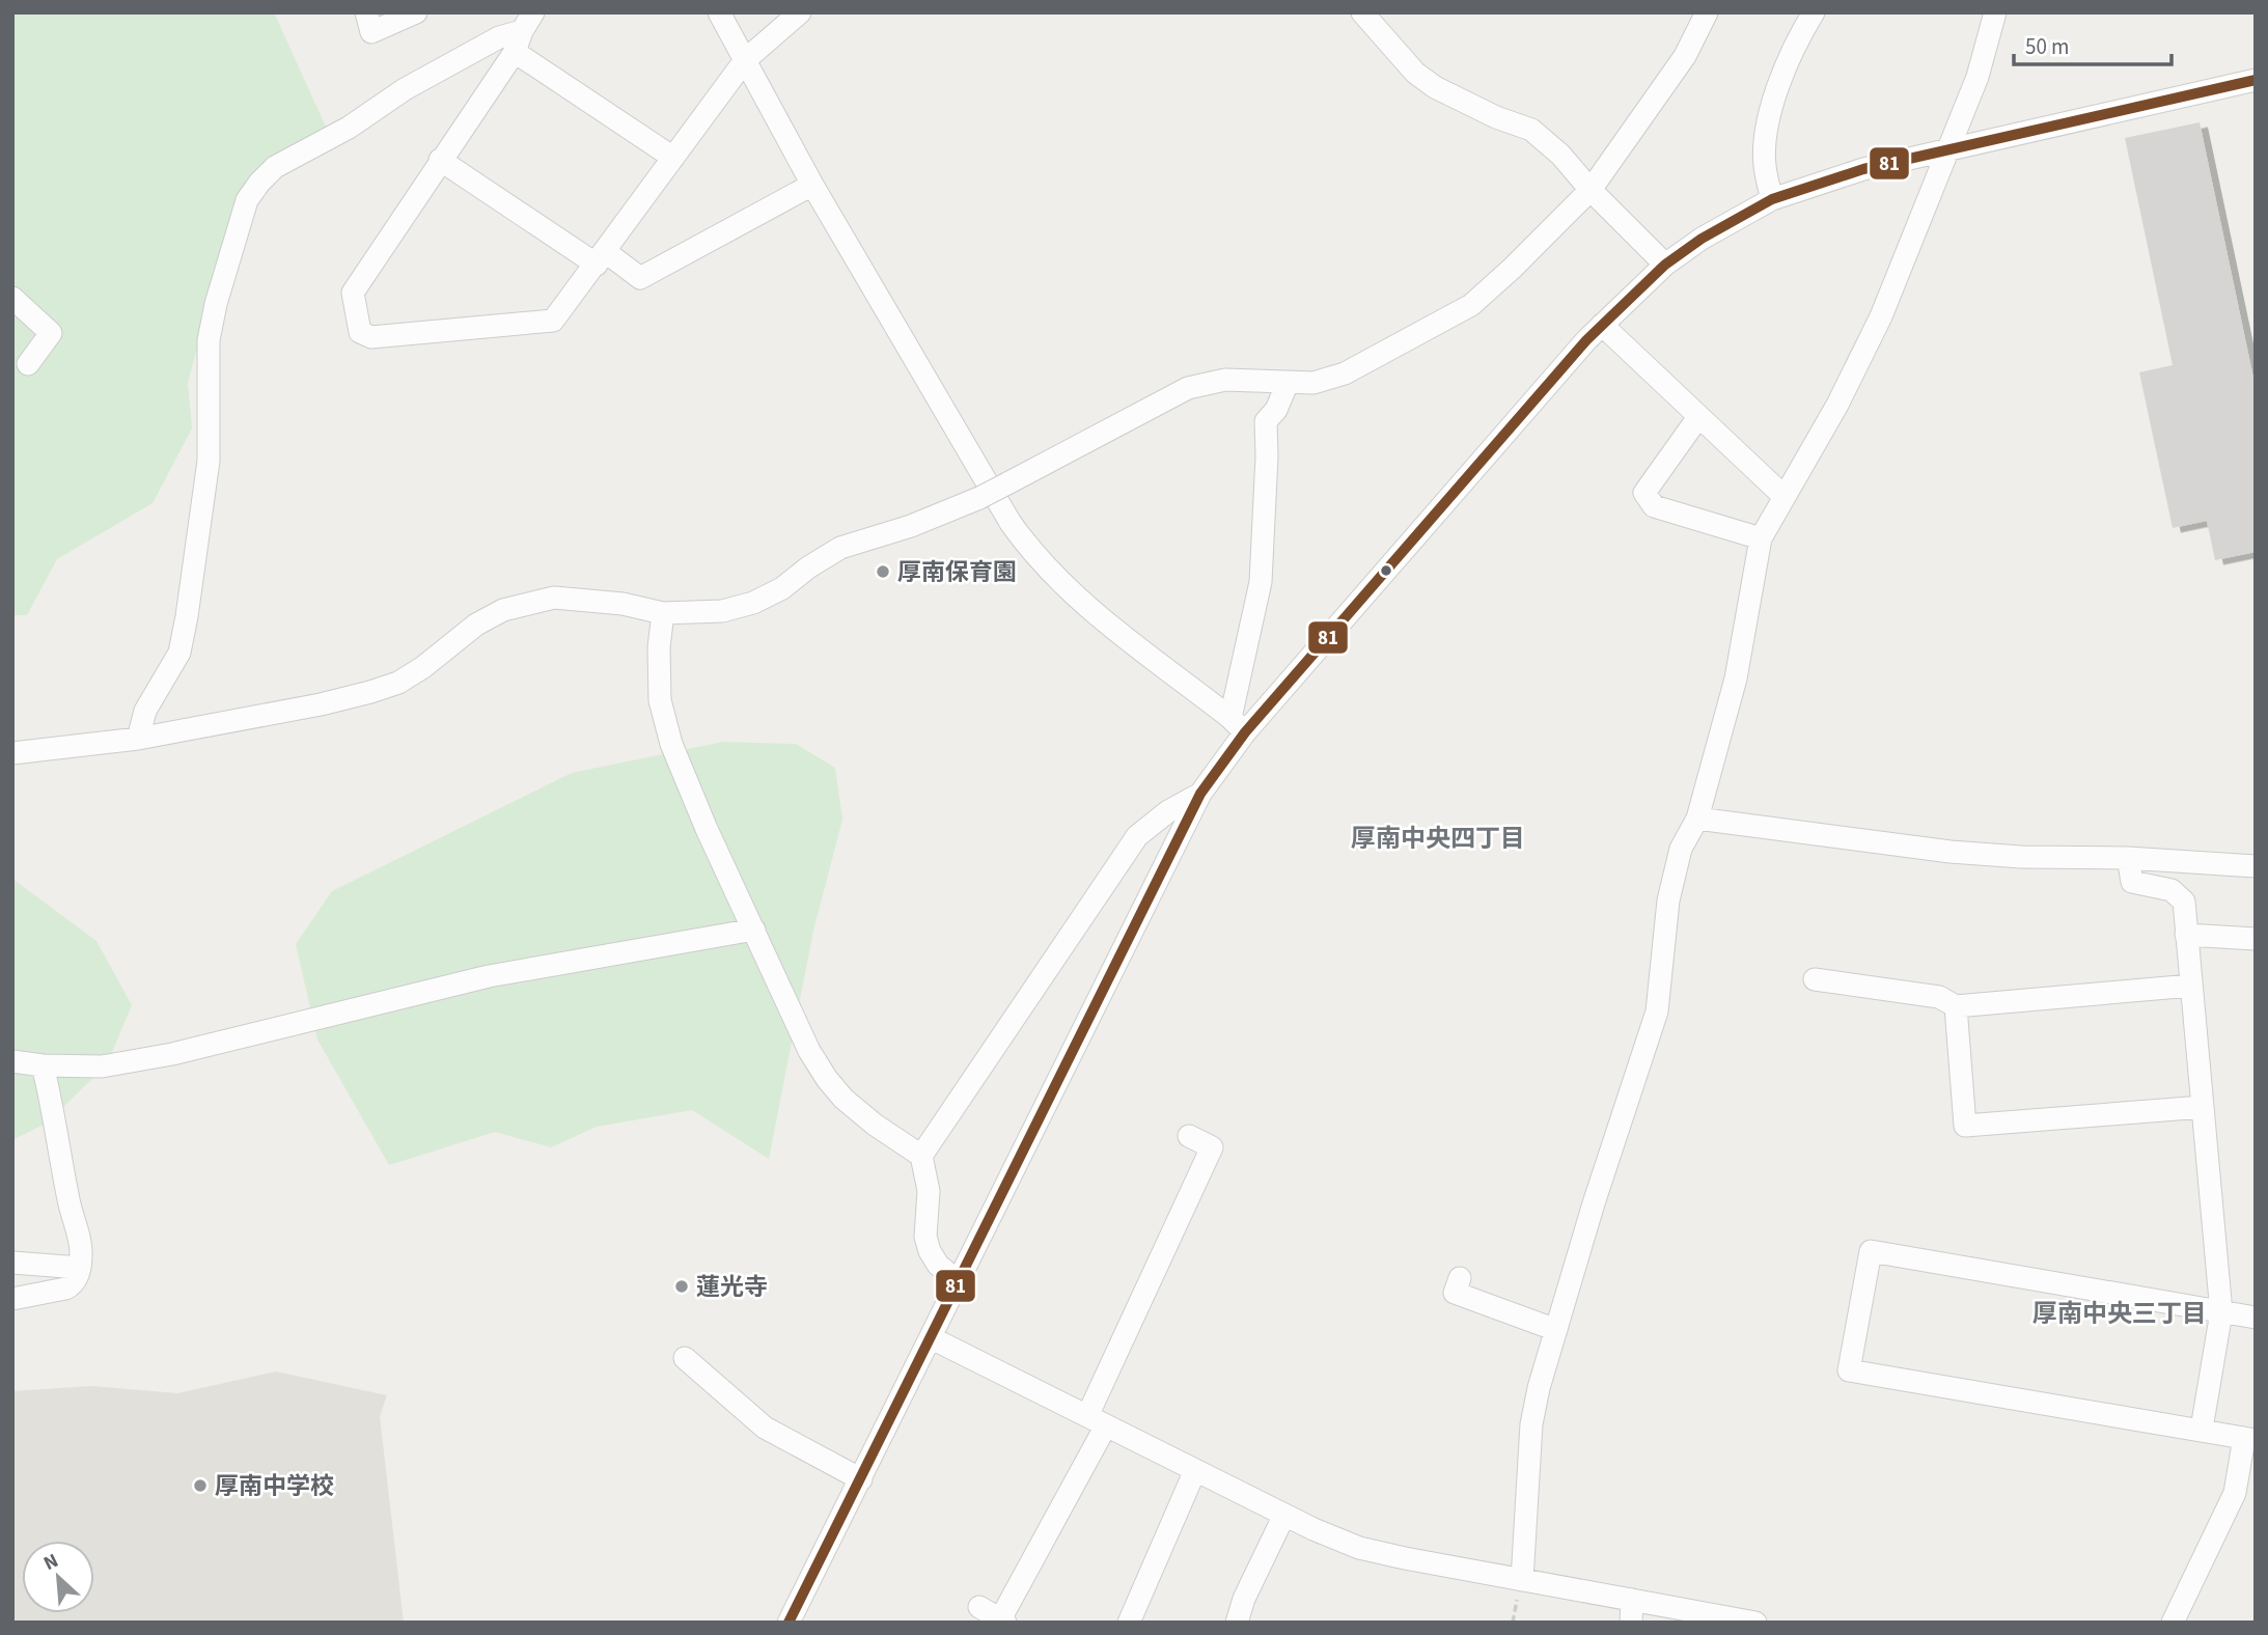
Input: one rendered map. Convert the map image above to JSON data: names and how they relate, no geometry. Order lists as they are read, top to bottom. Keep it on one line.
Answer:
{"districts":["厚南中央四丁目","厚南中央三丁目"],"places":["厚南保育園","蓮光寺","厚南中学校"],"lines":["transit line 81"],"scale_bar":"50 m","north":"top left"}
